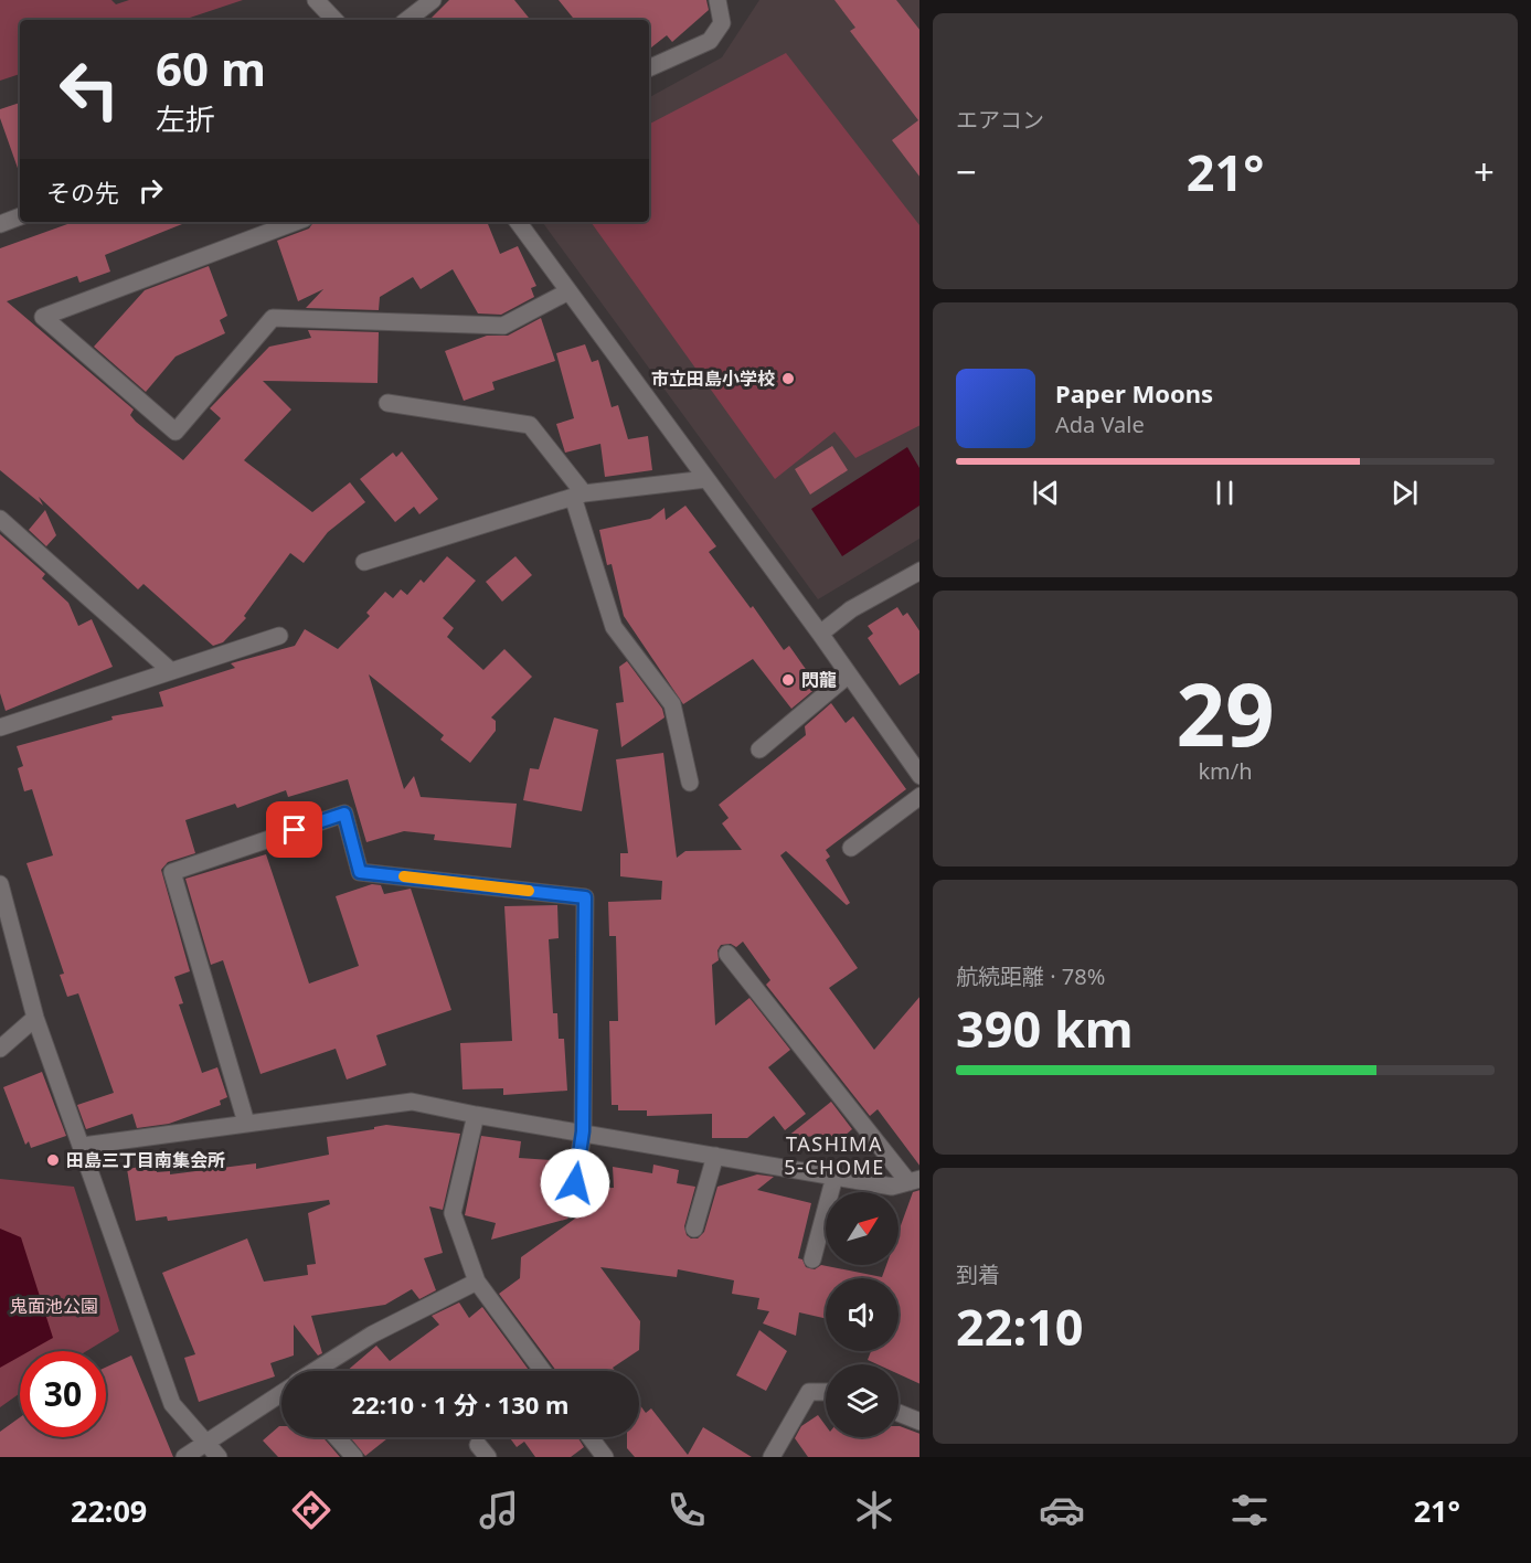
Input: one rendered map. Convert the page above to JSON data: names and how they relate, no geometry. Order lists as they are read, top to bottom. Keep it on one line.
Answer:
{"districts":["TASHIMA 5-CHOME"],"parks":["鬼面池公園"],"places":["市立田島小学校","閃龍","田島三丁目南集会所"],"north":"top right","page":{"tile":["エアコン",["29","km/h"],["航続距離 · 78%","390 km"],["到着","22:10"]],"turn":["60 m","左折"],"heat":["−","21°","+"],"then":"その先","song":["Paper Moons","Ada Vale"],"limit":"30","trip":"22:10 · 1 分 · 130 m","tabs":["22:09","21°"]}}
